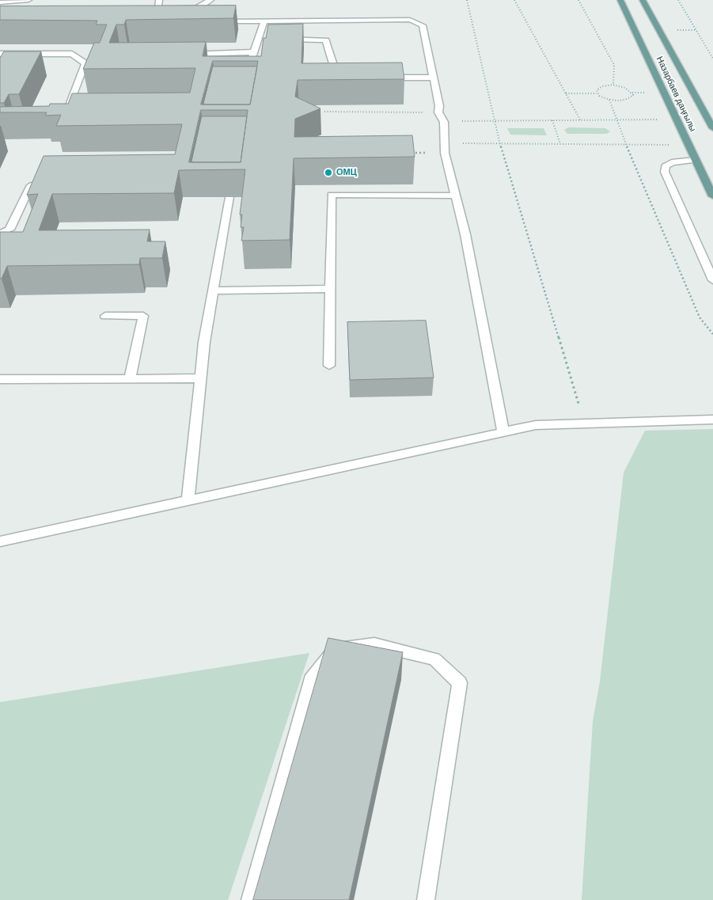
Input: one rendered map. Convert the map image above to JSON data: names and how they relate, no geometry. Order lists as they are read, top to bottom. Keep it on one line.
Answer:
{"streets":{"main road":["Назарбаев даңғылы"]},"places":["ОМЦ"]}
